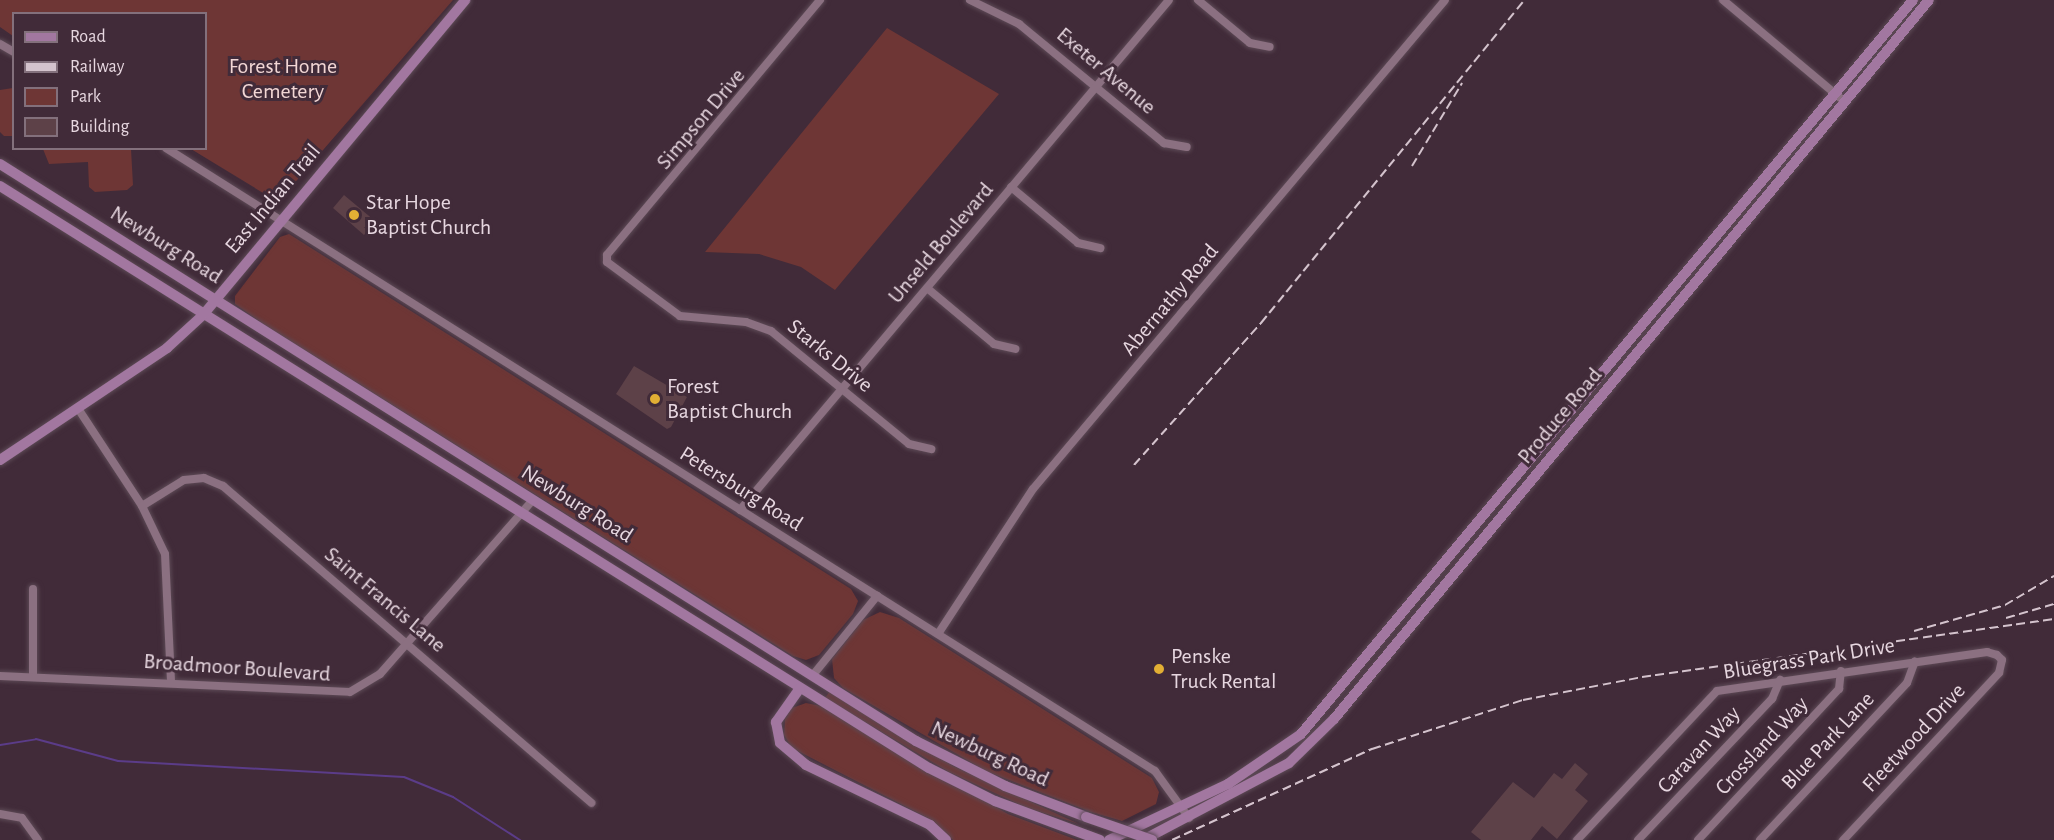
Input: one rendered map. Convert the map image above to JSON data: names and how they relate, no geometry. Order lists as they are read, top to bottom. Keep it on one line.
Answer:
{"streets":{"main road":["East Indian Trail","Newburg Road","Produce Road"],"street":["Exeter Avenue","Simpson Drive","Unseld Boulevard","Abernathy Road","Starks Drive","Petersburg Road","Saint Francis Lane","Bluegrass Park Drive","Broadmoor Boulevard","Fleetwood Drive","Blue Park Lane","Crossland Way","Caravan Way"]},"crossings":[["Exeter Avenue","Unseld Boulevard"],["Simpson Drive","Starks Drive"],["East Indian Trail","Newburg Road"],["East Indian Trail","Petersburg Road"],["Unseld Boulevard","Starks Drive"],["Unseld Boulevard","Petersburg Road"],["Newburg Road","Broadmoor Boulevard"],["Abernathy Road","Petersburg Road"],["Produce Road","Petersburg Road"],["Saint Francis Lane","Broadmoor Boulevard"],["Bluegrass Park Drive","Fleetwood Drive"],["Bluegrass Park Drive","Blue Park Lane"],["Bluegrass Park Drive","Crossland Way"],["Bluegrass Park Drive","Caravan Way"]],"parks":["Forest Home Cemetery"],"places":["Star Hope Baptist Church","Forest Baptist Church","Penske Truck Rental"],"legend":["Road","Railway","Park","Building"]}
